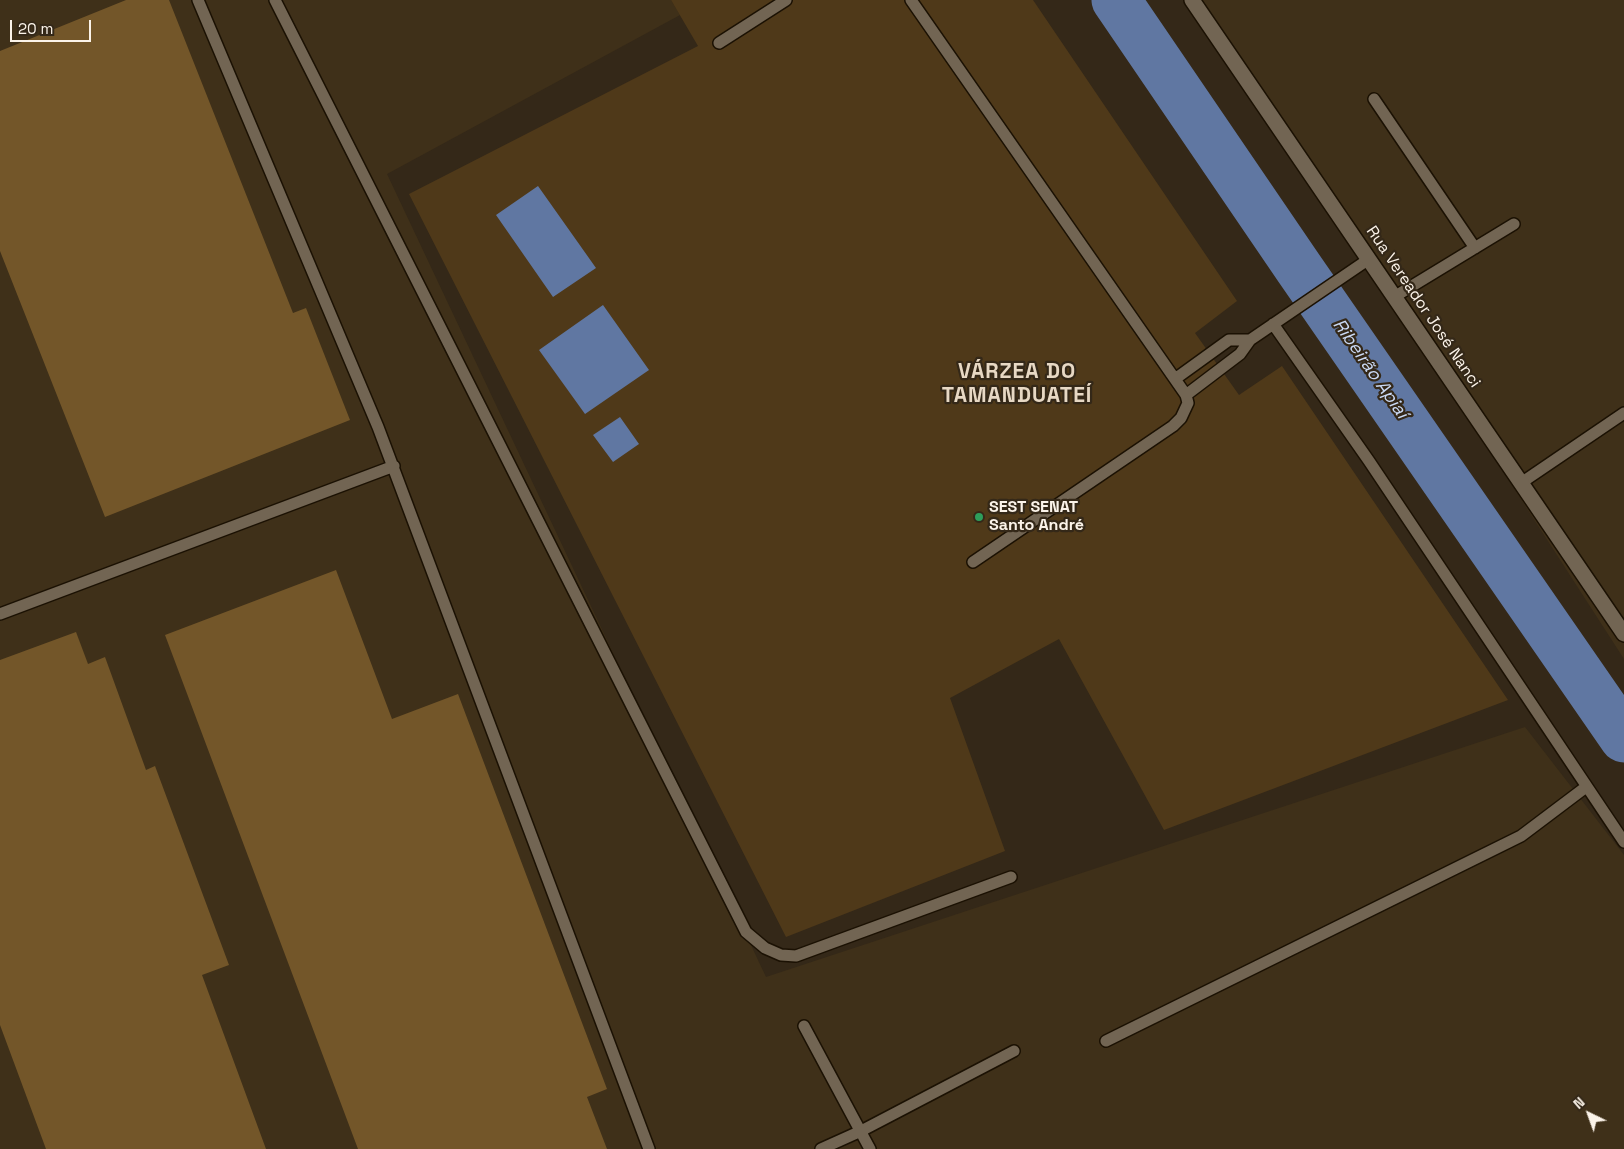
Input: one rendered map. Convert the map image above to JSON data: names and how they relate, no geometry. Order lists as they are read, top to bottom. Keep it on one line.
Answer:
{"streets":{"street":["Rua Vereador José Nanci"]},"districts":["VÁRZEA DO TAMANDUATEÍ"],"water":["Ribeirão Apiaí"],"places":["SEST SENAT Santo André"],"scale_bar":"20 m","north":"top left"}
